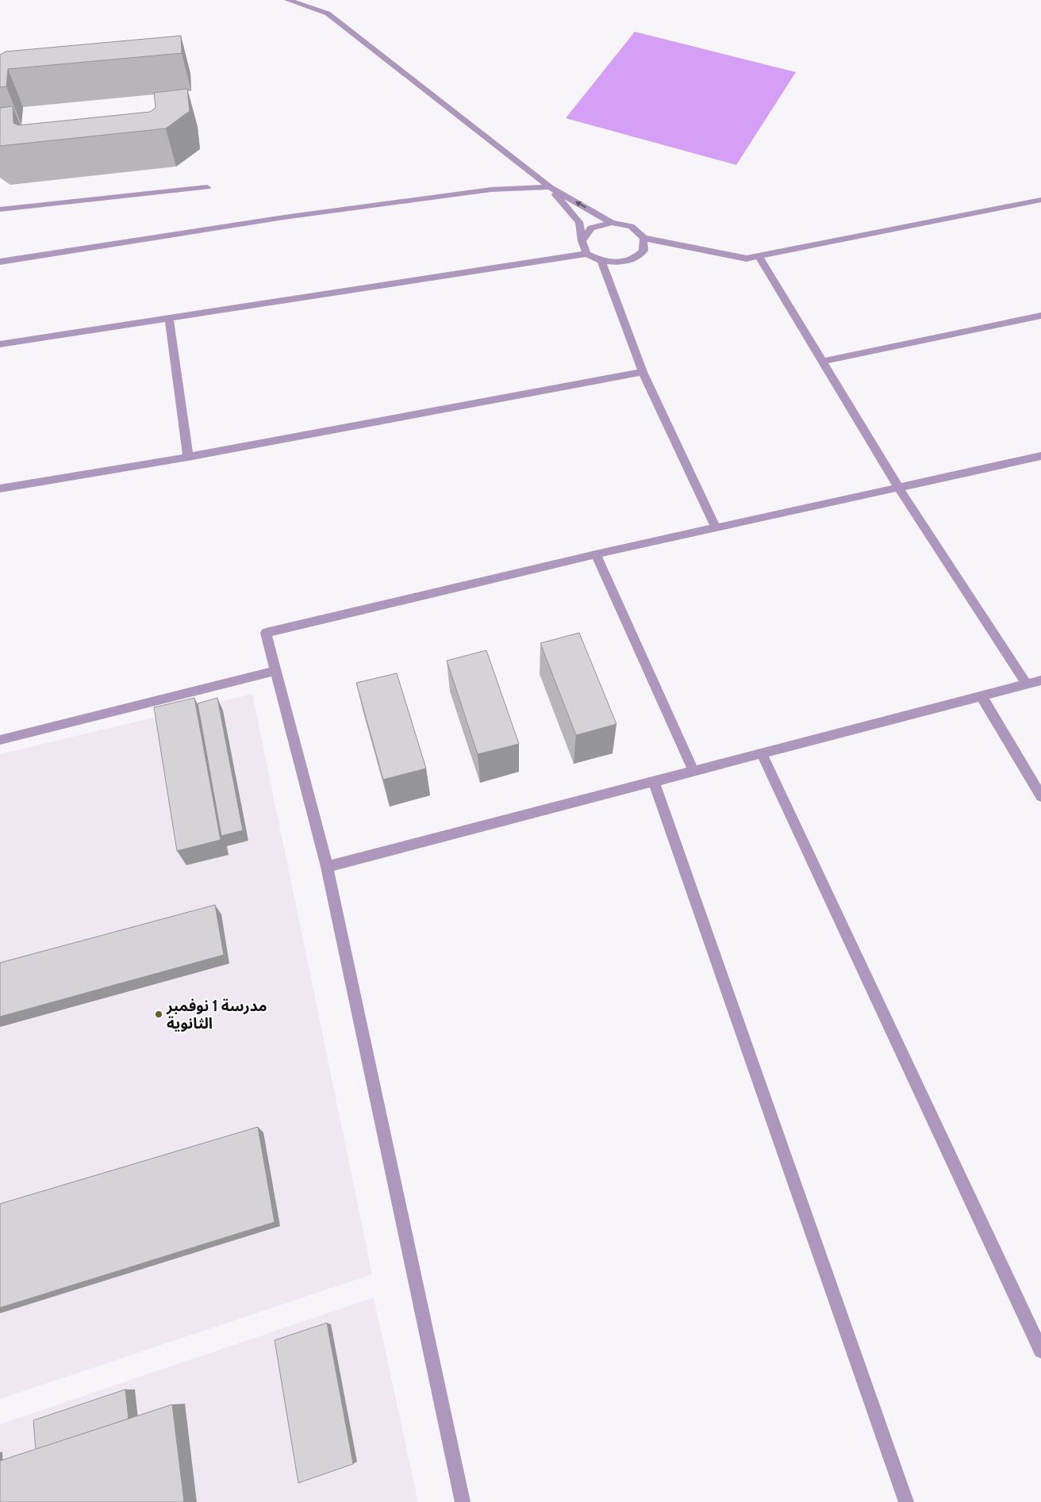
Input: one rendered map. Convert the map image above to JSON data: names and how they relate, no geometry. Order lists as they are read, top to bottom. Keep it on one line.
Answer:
{"places":["مدرسة 1 نوفمبر الثانوية"]}
